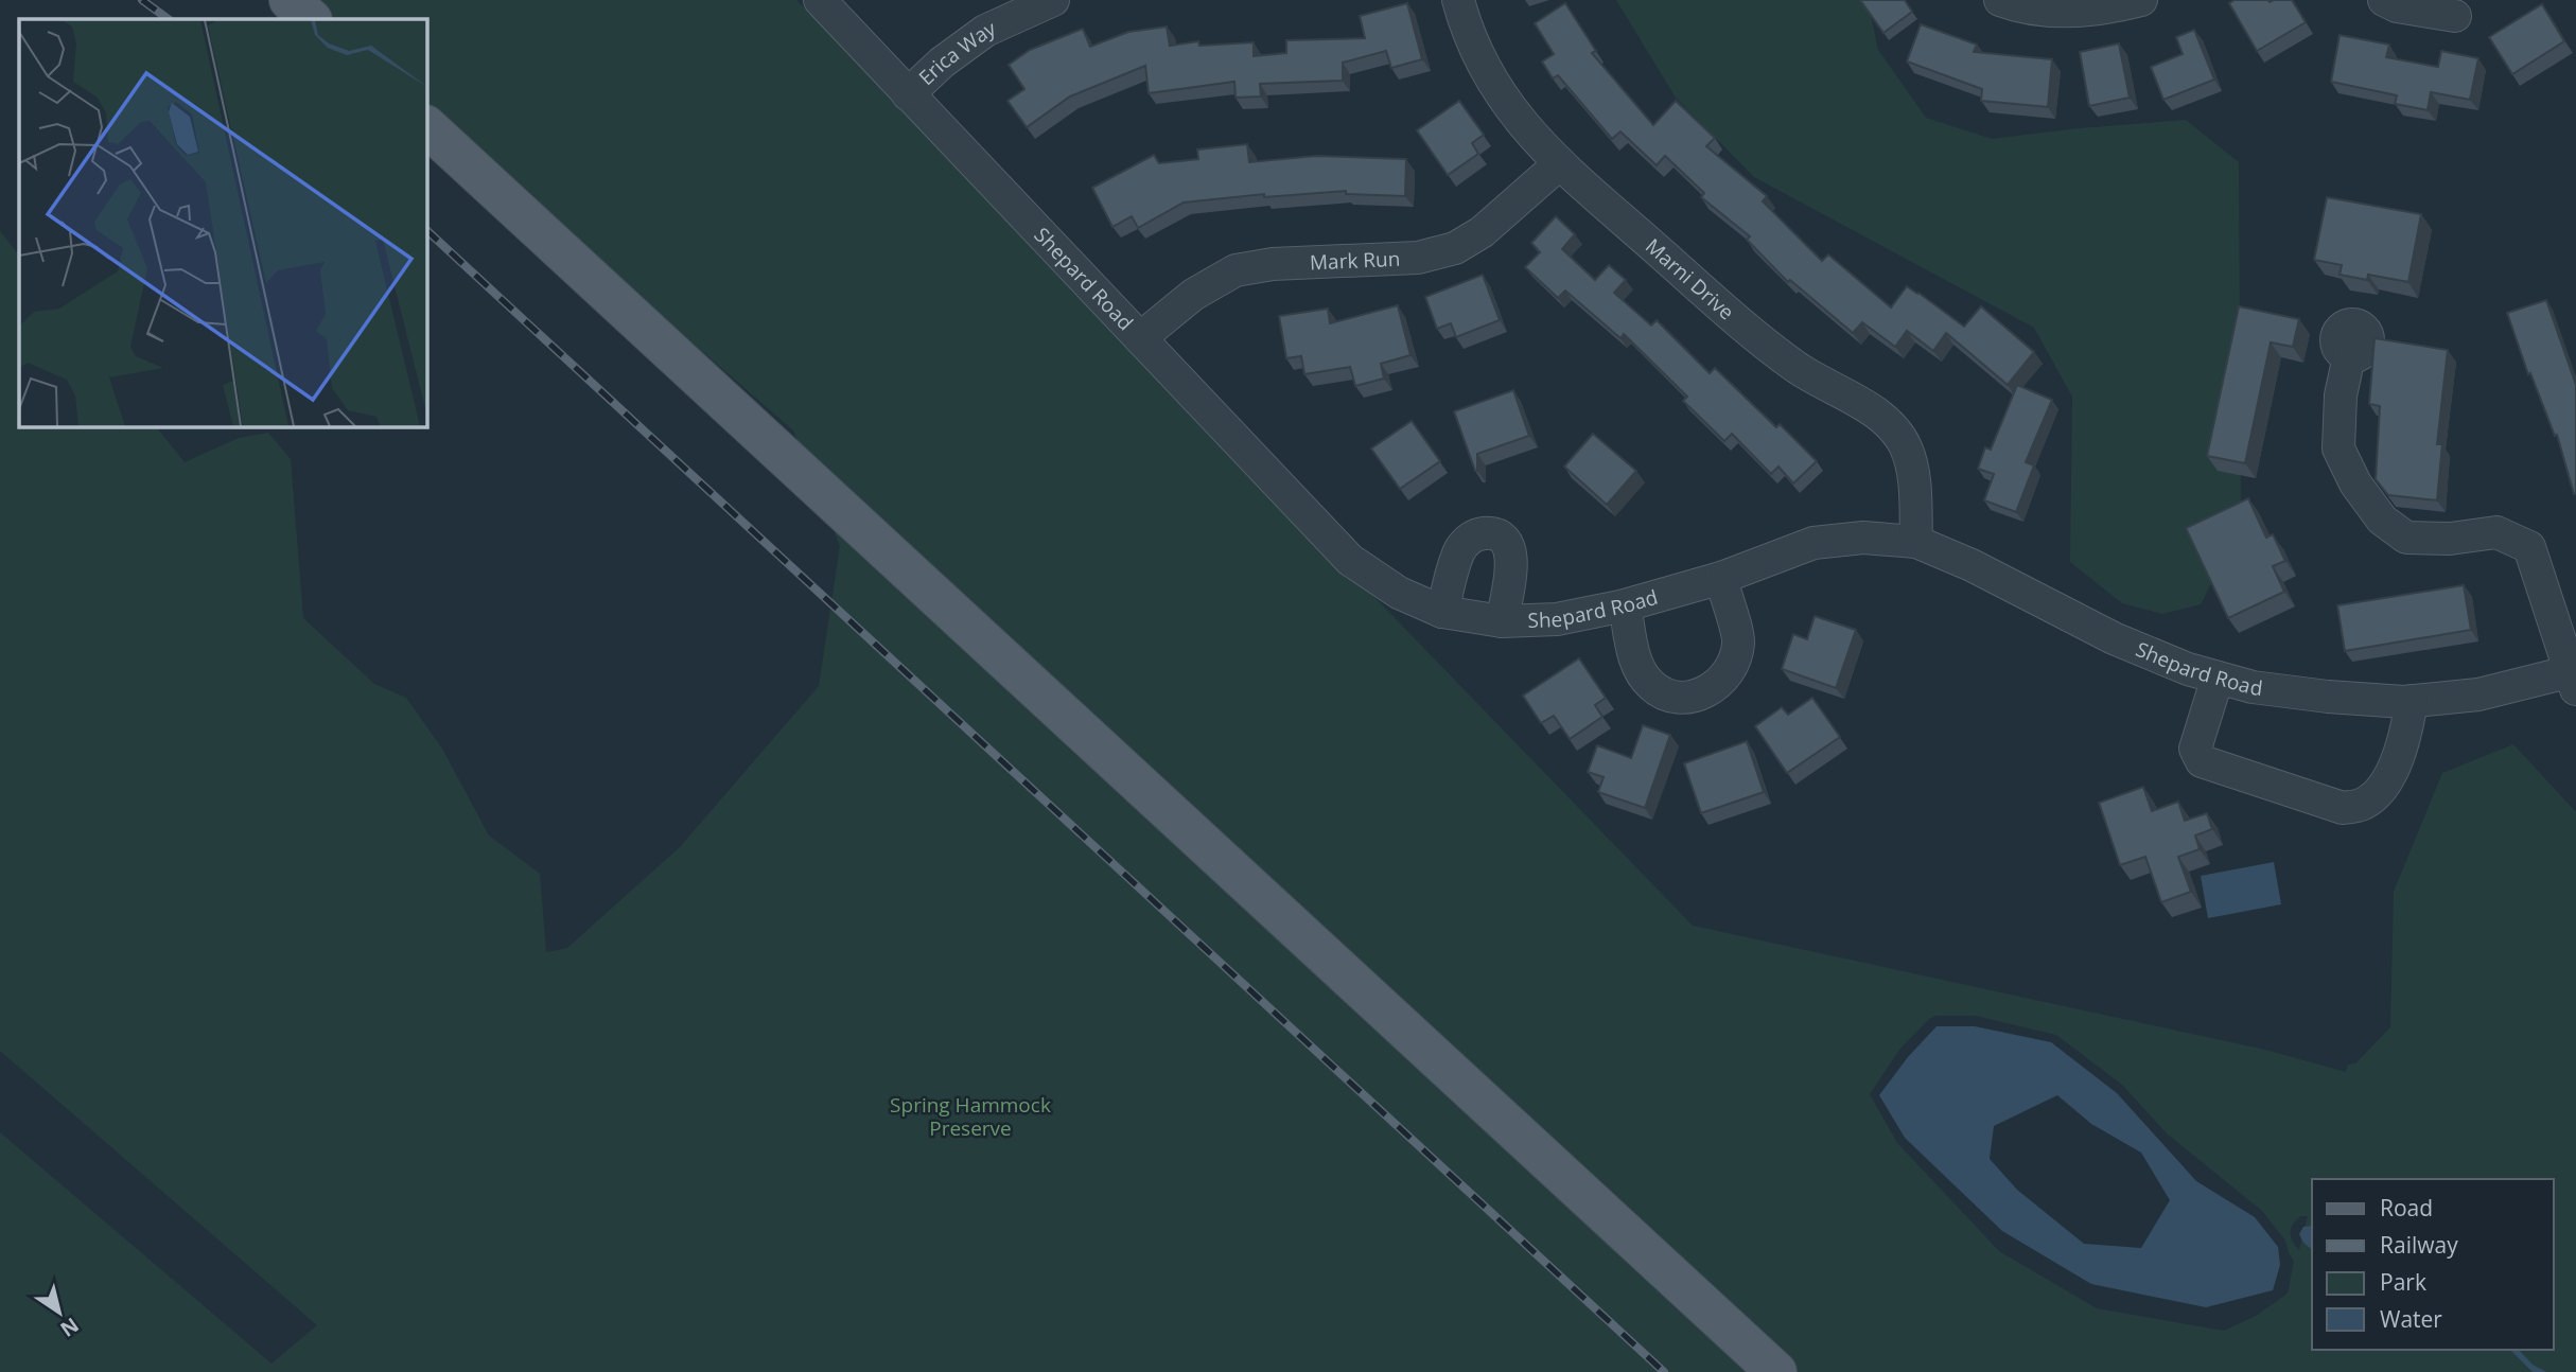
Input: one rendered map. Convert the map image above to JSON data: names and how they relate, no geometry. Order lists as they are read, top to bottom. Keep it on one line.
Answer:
{"streets":{"street":["Erica Way","Mark Run","Shepard Road","Marni Drive"]},"crossings":[["Erica Way","Shepard Road"],["Mark Run","Shepard Road"],["Mark Run","Marni Drive"],["Shepard Road","Marni Drive"]],"parks":["Spring Hammock Preserve"],"legend":["Road","Railway","Park","Water"],"north":"bottom right"}
